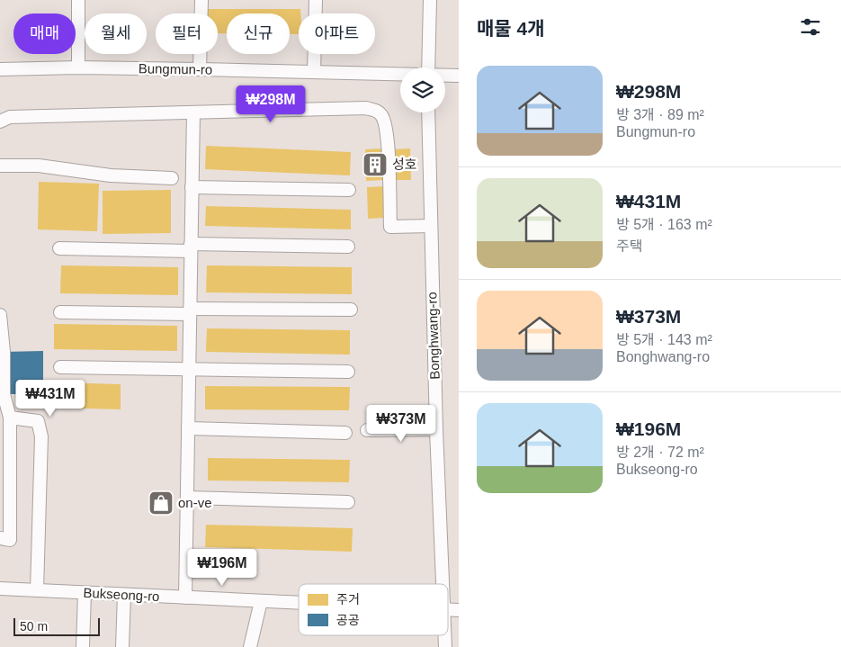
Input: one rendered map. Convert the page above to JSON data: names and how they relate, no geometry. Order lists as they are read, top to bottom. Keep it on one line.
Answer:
{"streets":{"street":["Bungmun-ro","Bonghwang-ro","Bukseong-ro"]},"places":{"building":["성호"],"shop":["on-ve"]},"legend":["주거","공공"],"scale_bar":"50 m","page":{"heading":"매물 4개","chip":["매매","월세","필터","신규","아파트"],"list":[{"name":"₩298M","note":"방 3개 · 89 m² · Bungmun-ro"},{"name":"₩431M","note":"방 5개 · 163 m² · 주택"},{"name":"₩373M","note":"방 5개 · 143 m² · Bonghwang-ro"},{"name":"₩196M","note":"방 2개 · 72 m² · Bukseong-ro"}],"price":["₩298M","₩431M","₩373M","₩196M"],"scale":"50 m"}}
